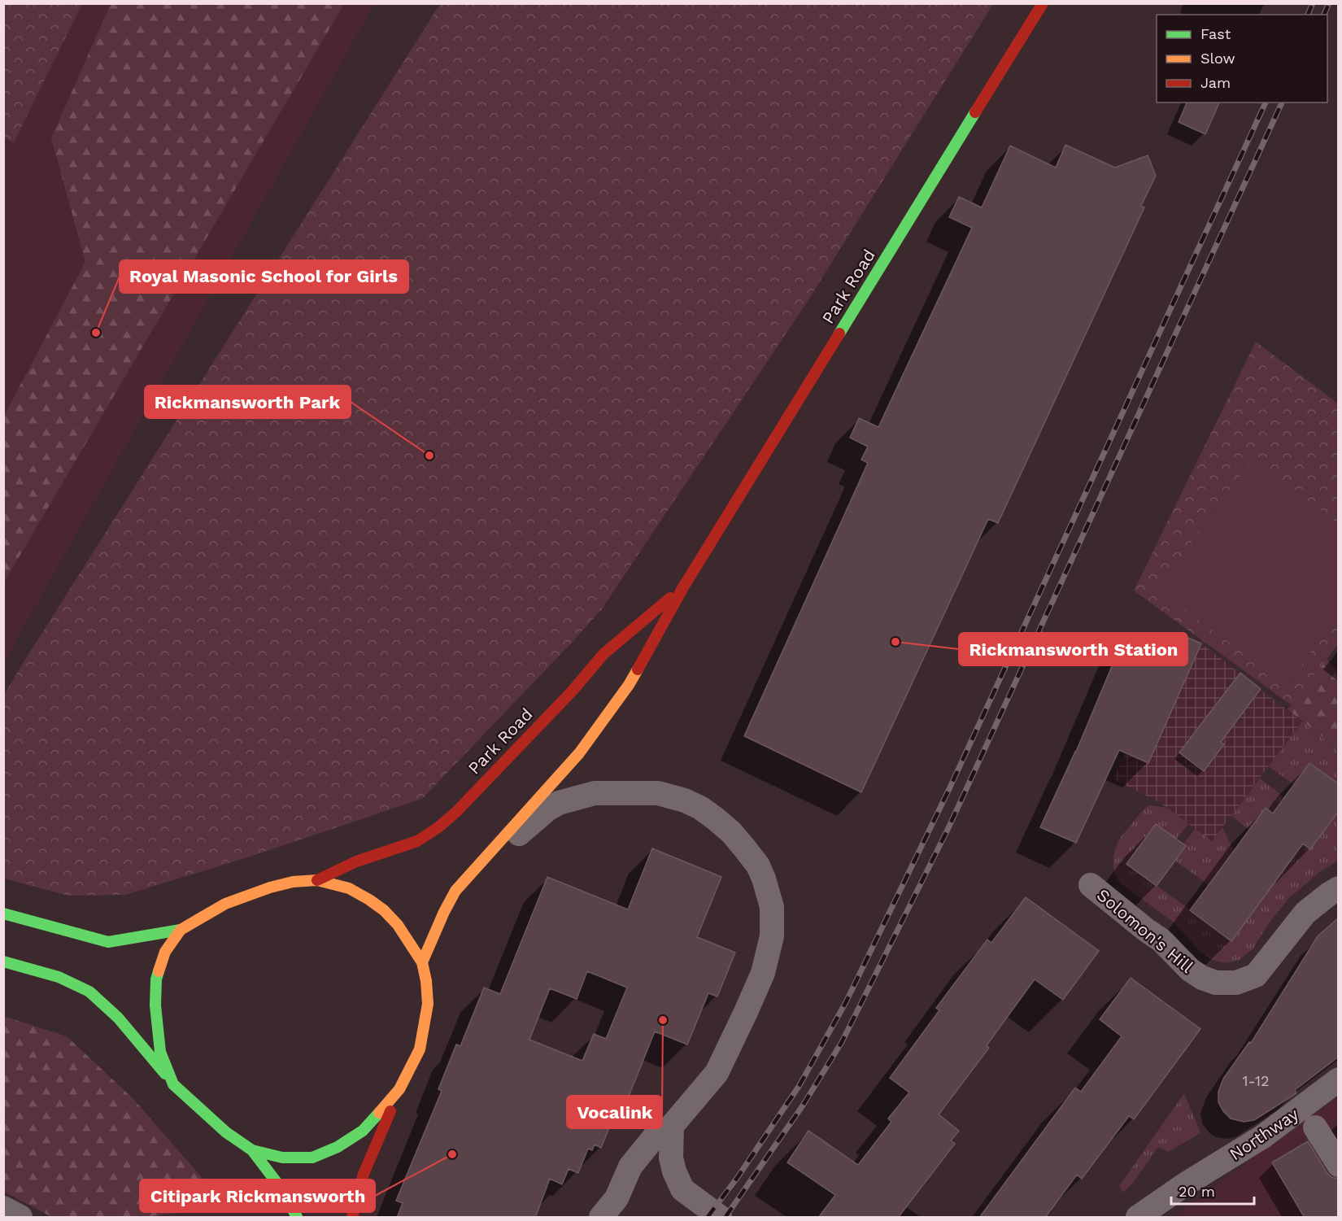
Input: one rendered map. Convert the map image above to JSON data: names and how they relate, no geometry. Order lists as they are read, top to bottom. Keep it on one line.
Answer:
{"streets":{"main road":["Park Road"],"street":["Solomon's Hill","Northway"]},"places":["Royal Masonic School for Girls","Rickmansworth Park","Rickmansworth Station","Vocalink","Citipark Rickmansworth"],"house_numbers":["1-12"],"legend":["Fast","Slow","Jam"],"scale_bar":"20 m"}
